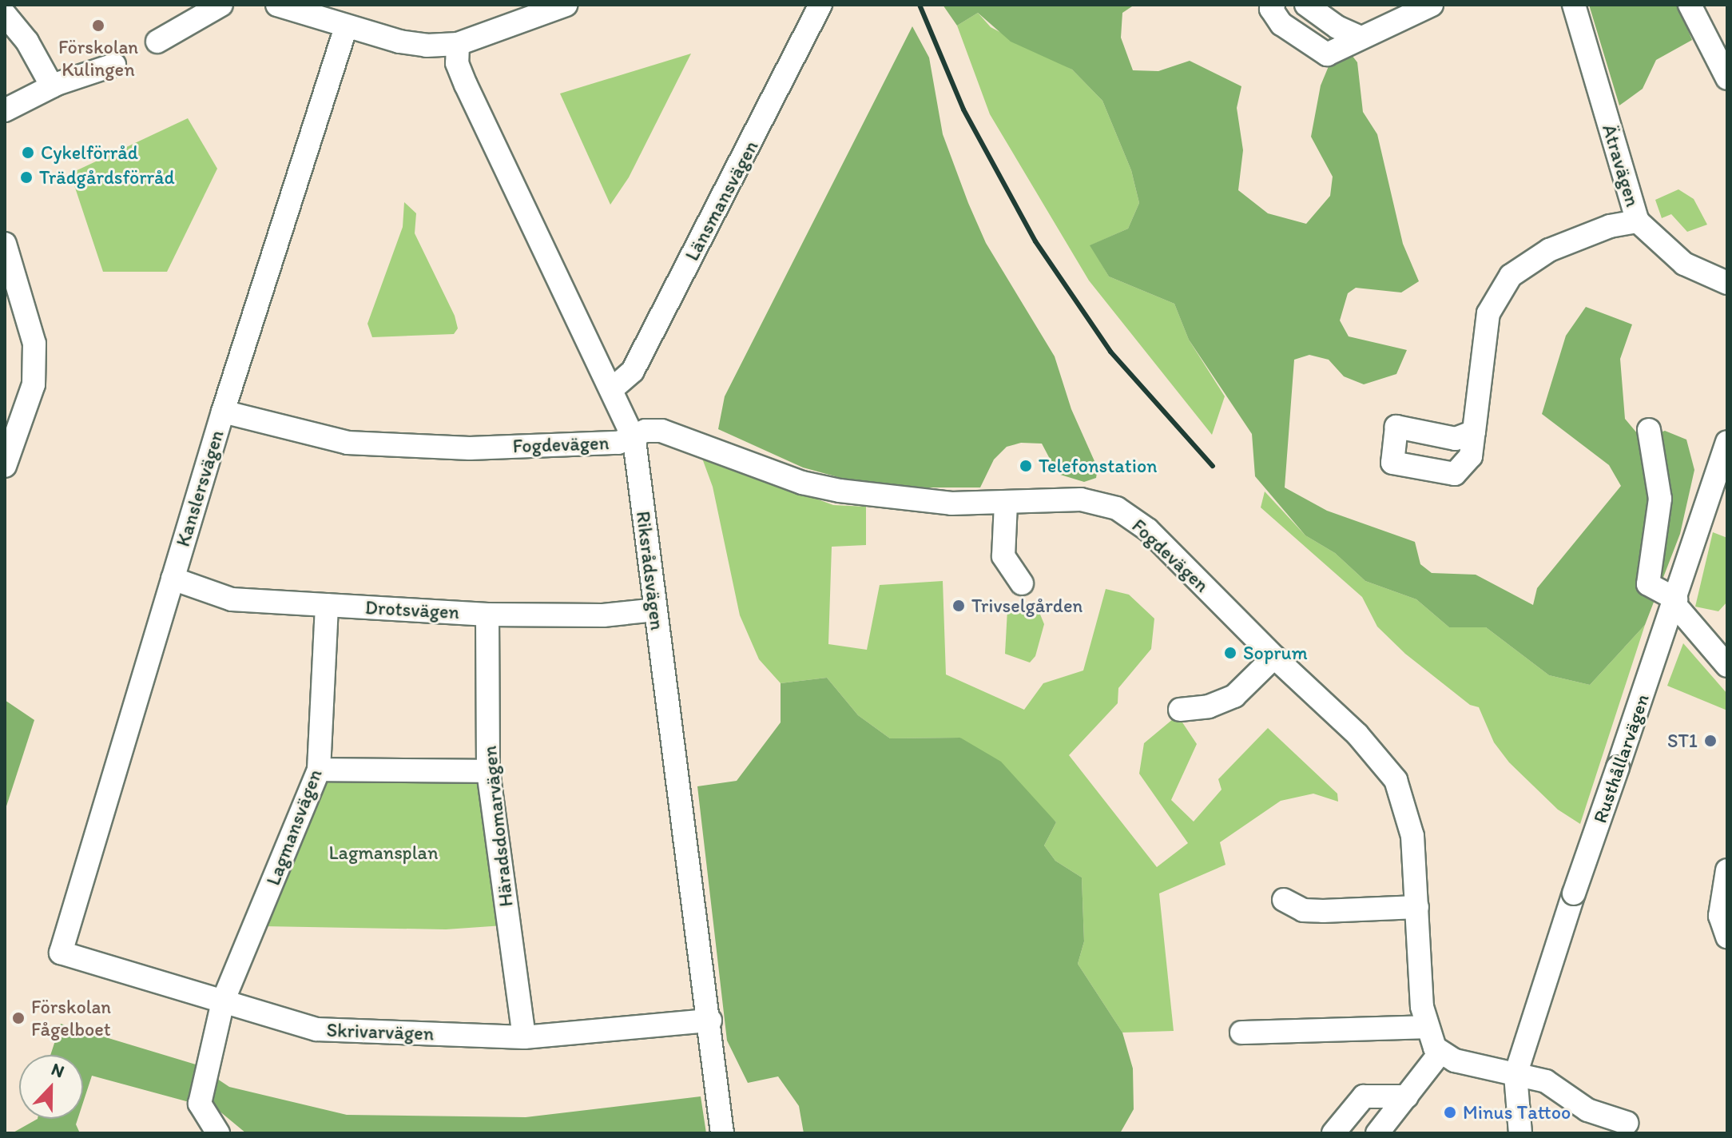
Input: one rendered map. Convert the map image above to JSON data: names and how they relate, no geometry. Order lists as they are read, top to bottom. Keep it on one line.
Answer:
{"streets":{"street":["Ätravägen","Länsmansvägen","Fogdevägen","Kanslersvägen","Riksrådsvägen","Drotsvägen","Rusthållarvägen","Häradsdomarvägen","Lagmansvägen","Skrivarvägen"]},"crossings":[["Länsmansvägen","Riksrådsvägen"],["Fogdevägen","Kanslersvägen"],["Fogdevägen","Riksrådsvägen"],["Kanslersvägen","Drotsvägen"],["Kanslersvägen","Skrivarvägen"],["Riksrådsvägen","Drotsvägen"],["Riksrådsvägen","Skrivarvägen"],["Drotsvägen","Häradsdomarvägen"],["Drotsvägen","Lagmansvägen"],["Häradsdomarvägen","Skrivarvägen"],["Lagmansvägen","Skrivarvägen"]],"parks":["Lagmansplan"],"places":["Förskolan Kulingen","Cykelförråd","Trädgårdsförråd","Telefonstation","Trivselgården","Soprum","ST1","Förskolan Fågelboet","Minus Tattoo"],"north":"top"}
